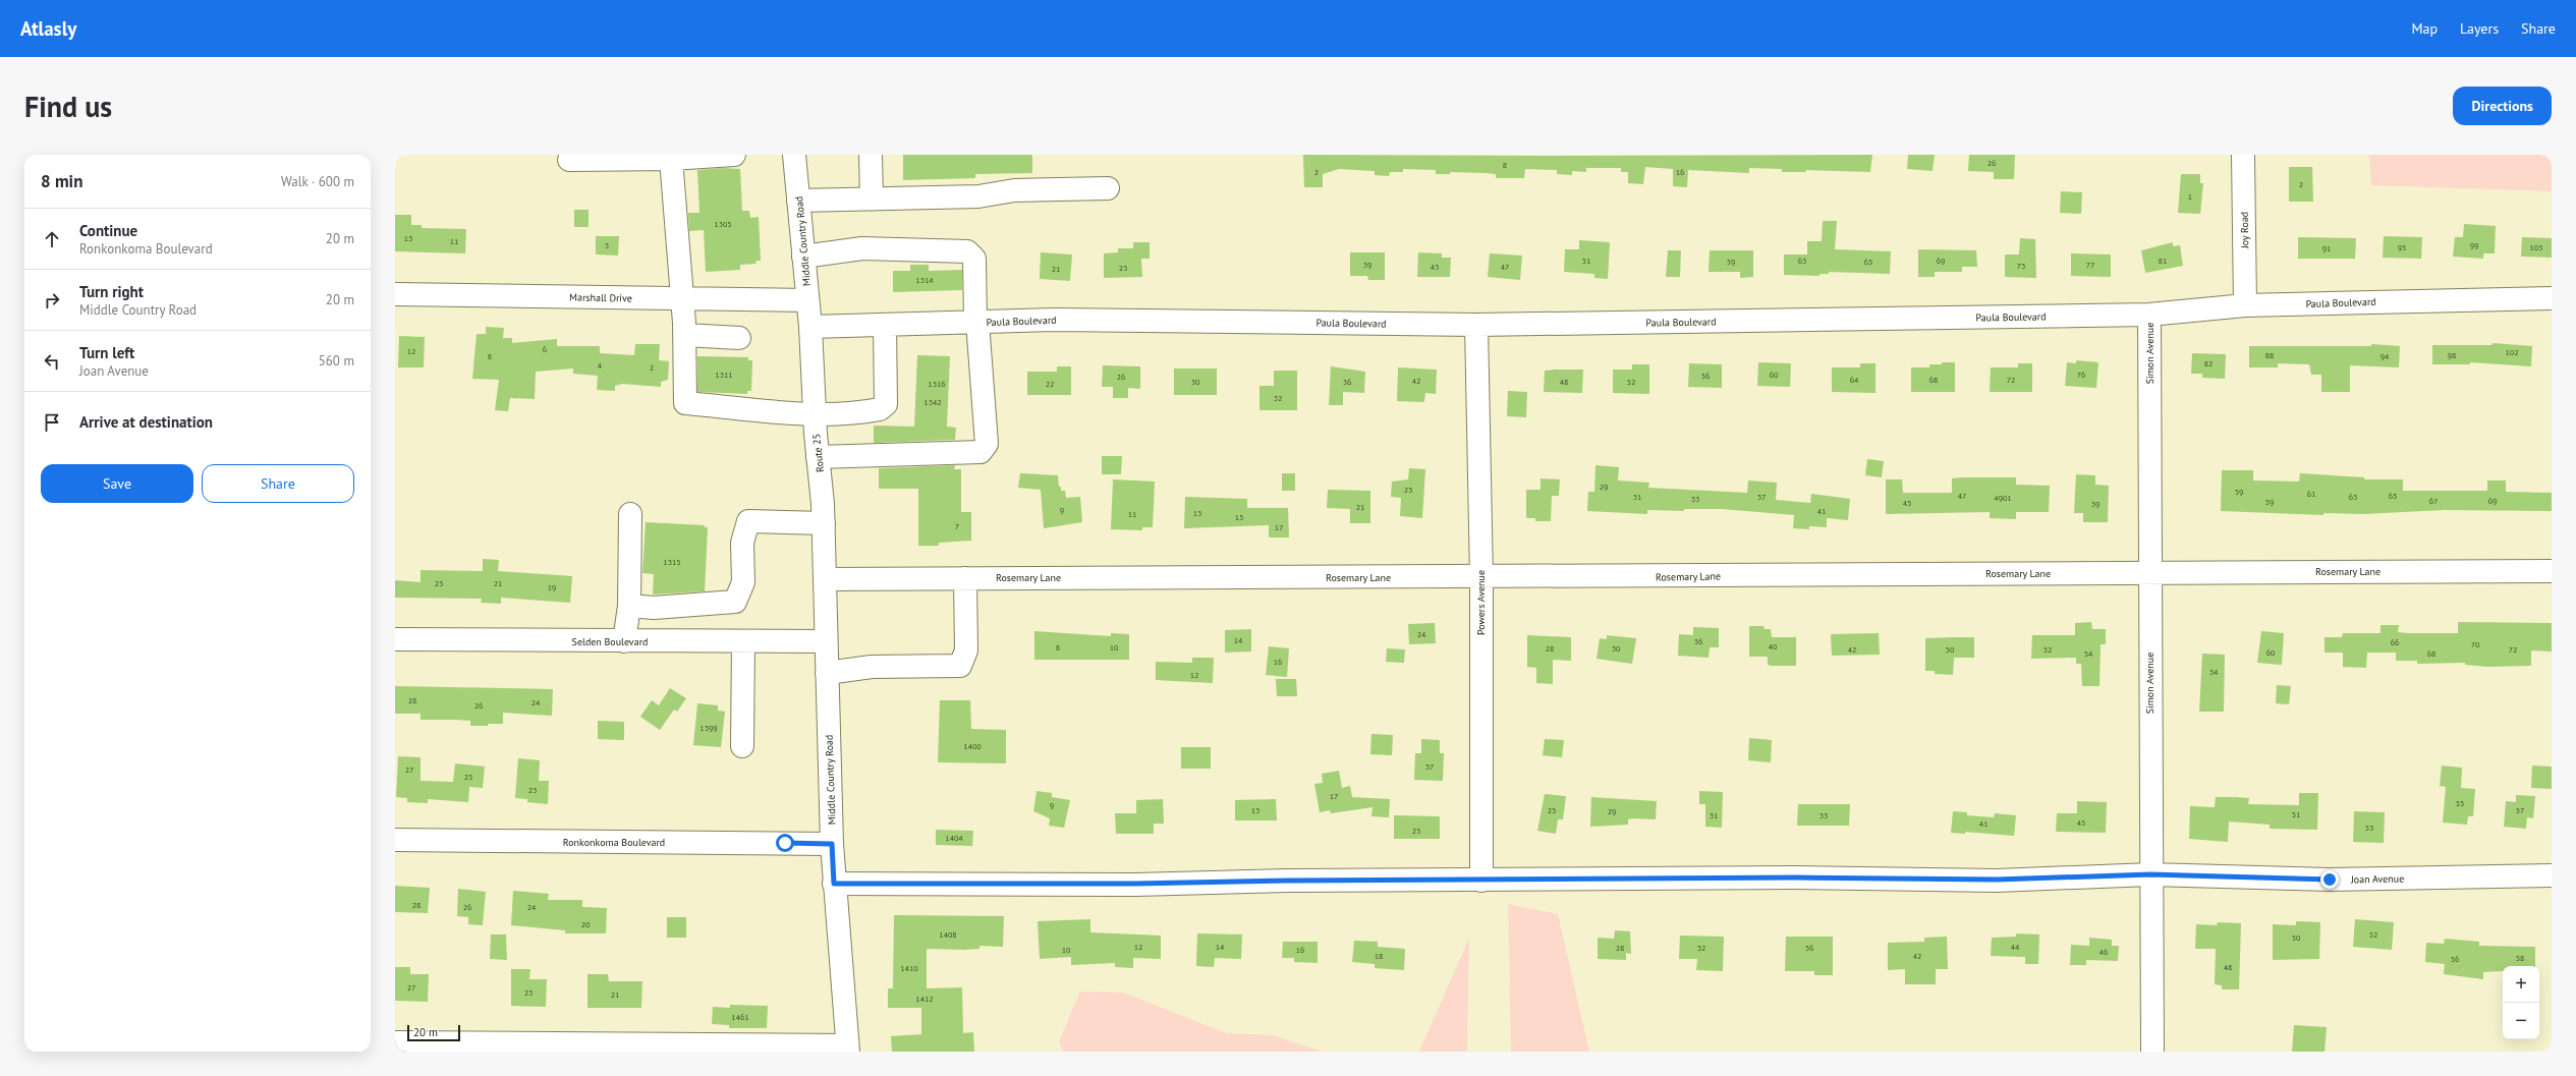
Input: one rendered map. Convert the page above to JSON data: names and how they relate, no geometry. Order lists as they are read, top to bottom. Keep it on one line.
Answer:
{"streets":{"street":["Joy Road","Middle Country Road","Marshall Drive","Paula Boulevard","Simon Avenue","Route 25","Rosemary Lane","Powers Avenue","Selden Boulevard","Ronkonkoma Boulevard","Joan Avenue"]},"crossings":[["Joy Road","Paula Boulevard"],["Middle Country Road","Marshall Drive"],["Middle Country Road","Paula Boulevard"],["Middle Country Road","Route 25"],["Middle Country Road","Rosemary Lane"],["Middle Country Road","Selden Boulevard"],["Middle Country Road","Ronkonkoma Boulevard"],["Middle Country Road","Joan Avenue"],["Paula Boulevard","Simon Avenue"],["Paula Boulevard","Route 25"],["Paula Boulevard","Powers Avenue"],["Simon Avenue","Rosemary Lane"],["Simon Avenue","Joan Avenue"],["Route 25","Rosemary Lane"],["Rosemary Lane","Powers Avenue"],["Powers Avenue","Joan Avenue"]],"house_numbers":["26","8","2","16","2","1","1305","13","11","3","99","95","105","91","51","63","69","81","59","65","39","77","73","43","47","23","21","1314","6","12","102","88","98","8","94","82","4","2","1311","60","76","56","26","64","68","72","42","30","36","48","52","1316","22","32","1342","29","23","59","61","47","65","31","37","63","4901","33","67","69","59","45","39","21","9","41","13","11","15","7","17","1315","23","21","19","24","14","36","66","70","40","8","10","28","30","42","50","52","72","60","54","68","16","34","12","28","24","26","1399","1400","37","27","25","23","17","55","9","13","25","57","29","51","31","33","45","41","53","23","1404","28","26","24","20","1408","52","50","12","14","44","28","32","36","10","16","46","18","42","58","56","48","1410","27","23","21","1412","1461"],"scale_bar":"20 m","page":{"header":"Atlasly","nav":["Map","Layers","Share"],"buttons":["Directions",["Save","Share"]],"title":"Find us","heading":["8 min","Walk · 600 m"],"list":[["Continue","Ronkonkoma Boulevard","20 m"],["Turn right","Middle Country Road","20 m"],["Turn left","Joan Avenue","560 m"],"Arrive at destination"],"map_buttons":["+","−"],"scale":"20 m"}}
